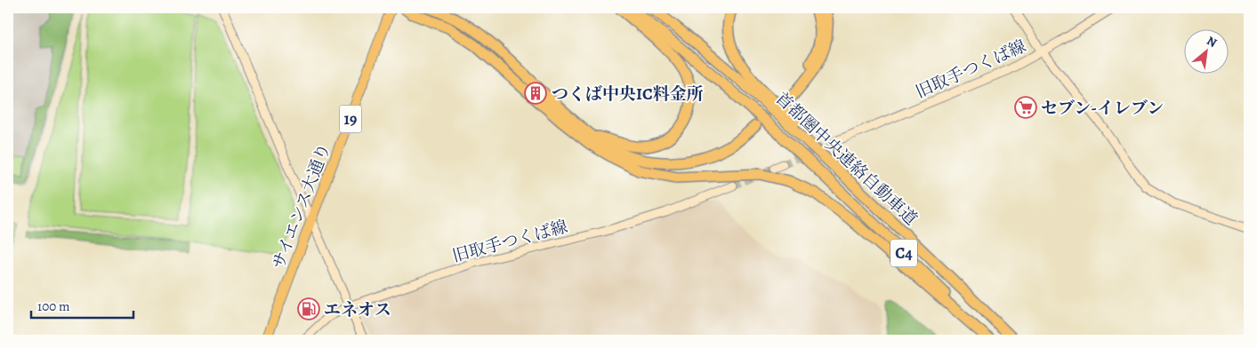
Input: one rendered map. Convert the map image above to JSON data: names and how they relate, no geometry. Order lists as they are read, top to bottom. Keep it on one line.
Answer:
{"streets":{"highway":["首都圏中央連絡自動車道","C4"],"main road":["19","サイエンス大通り"],"street":["旧取手つくば線"]},"places":{"building":["つくば中央IC料金所"],"supermarket":["セブン-イレブン"],"fuel station":["エネオス"]},"scale_bar":"100 m","north":"top right"}
